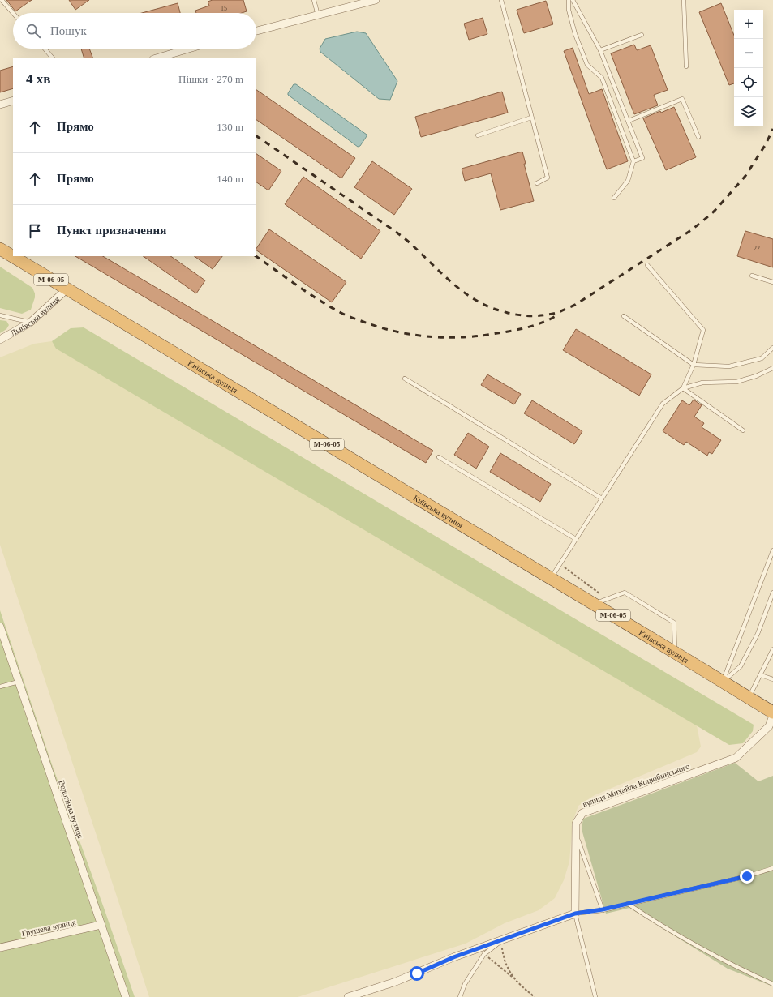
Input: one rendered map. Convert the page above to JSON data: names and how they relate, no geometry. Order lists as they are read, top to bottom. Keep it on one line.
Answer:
{"streets":{"highway":["М-06-05","Львівська вулиця","Київська вулиця"],"street":["вулиця Михайла Коцюбинського","Водогінна вулиця","Грушева вулиця"]},"crossings":[["Львівська вулиця","Київська вулиця"],["Водогінна вулиця","Грушева вулиця"]],"house_numbers":["15","22"],"page":{"map_buttons":["+","−"],"search":"Пошук","heading":["4 хв","Пішки · 270 m"],"list":[["Прямо","130 m"],["Прямо","140 m"],"Пункт призначення"]}}
